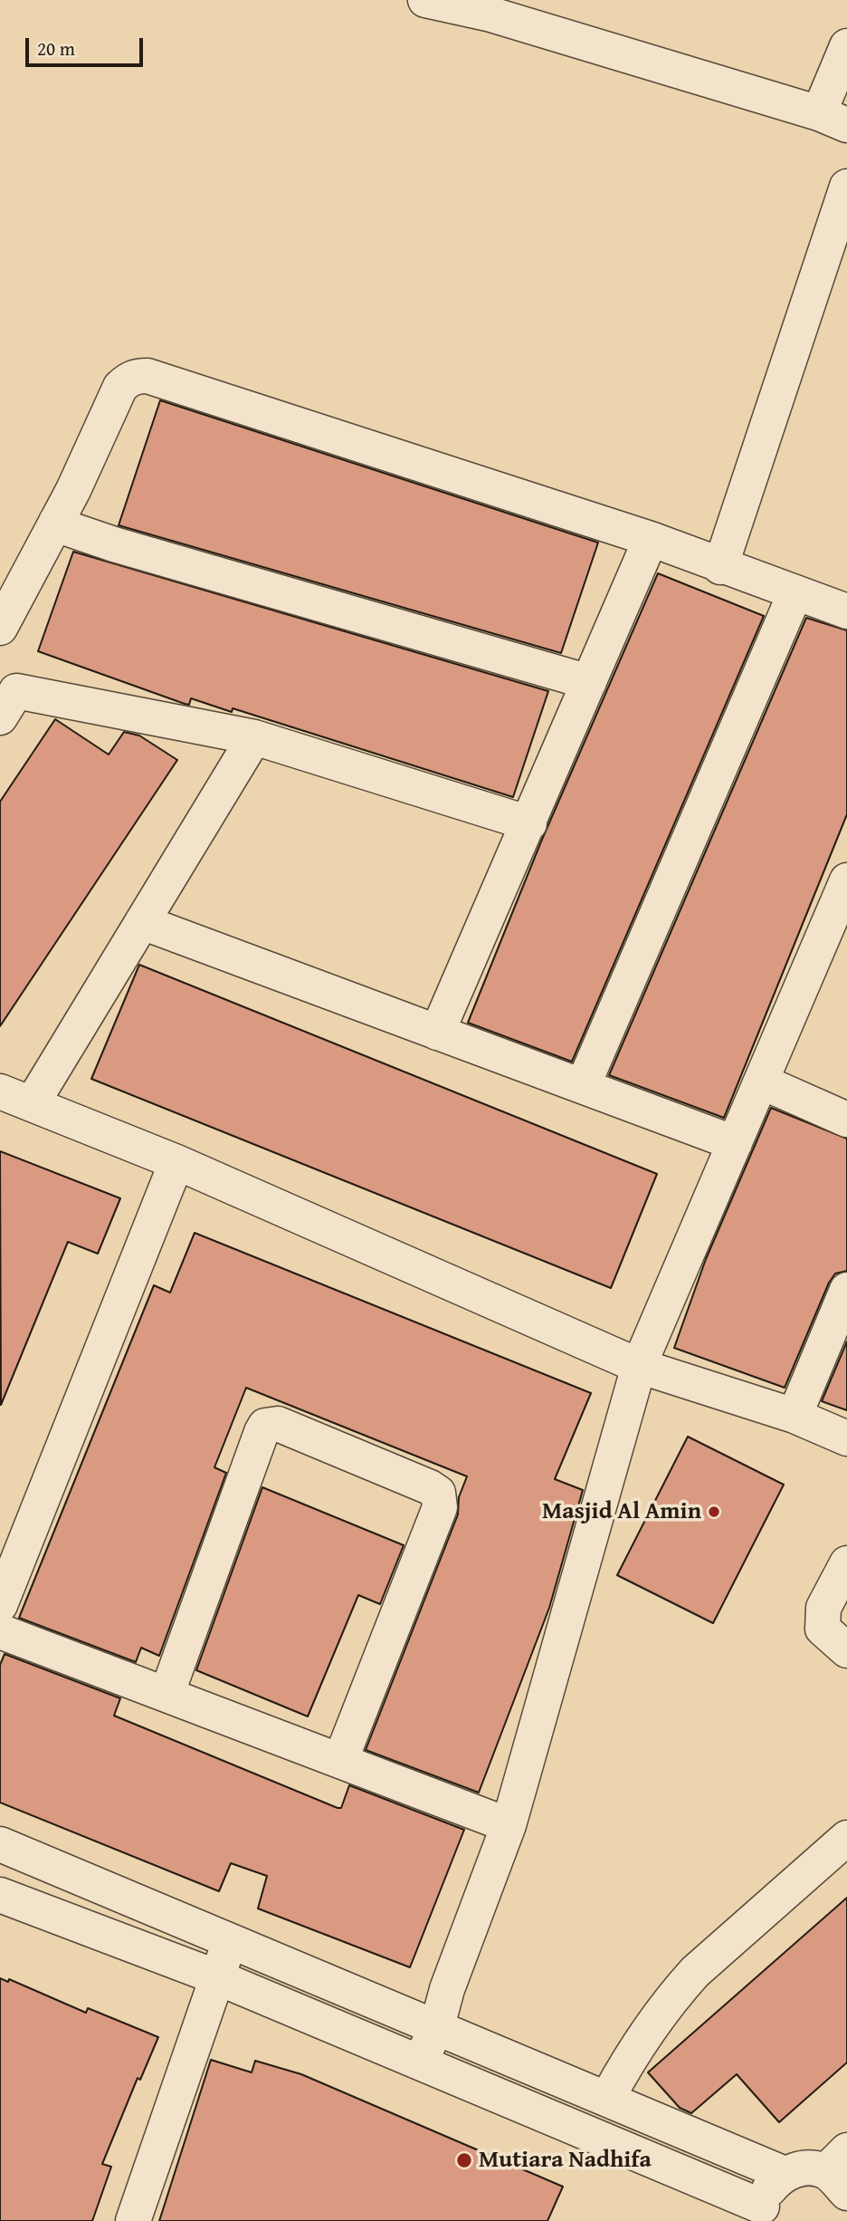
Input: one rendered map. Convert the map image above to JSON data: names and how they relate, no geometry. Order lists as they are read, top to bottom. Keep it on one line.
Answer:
{"places":["Masjid Al Amin","Mutiara Nadhifa"],"scale_bar":"20 m"}
